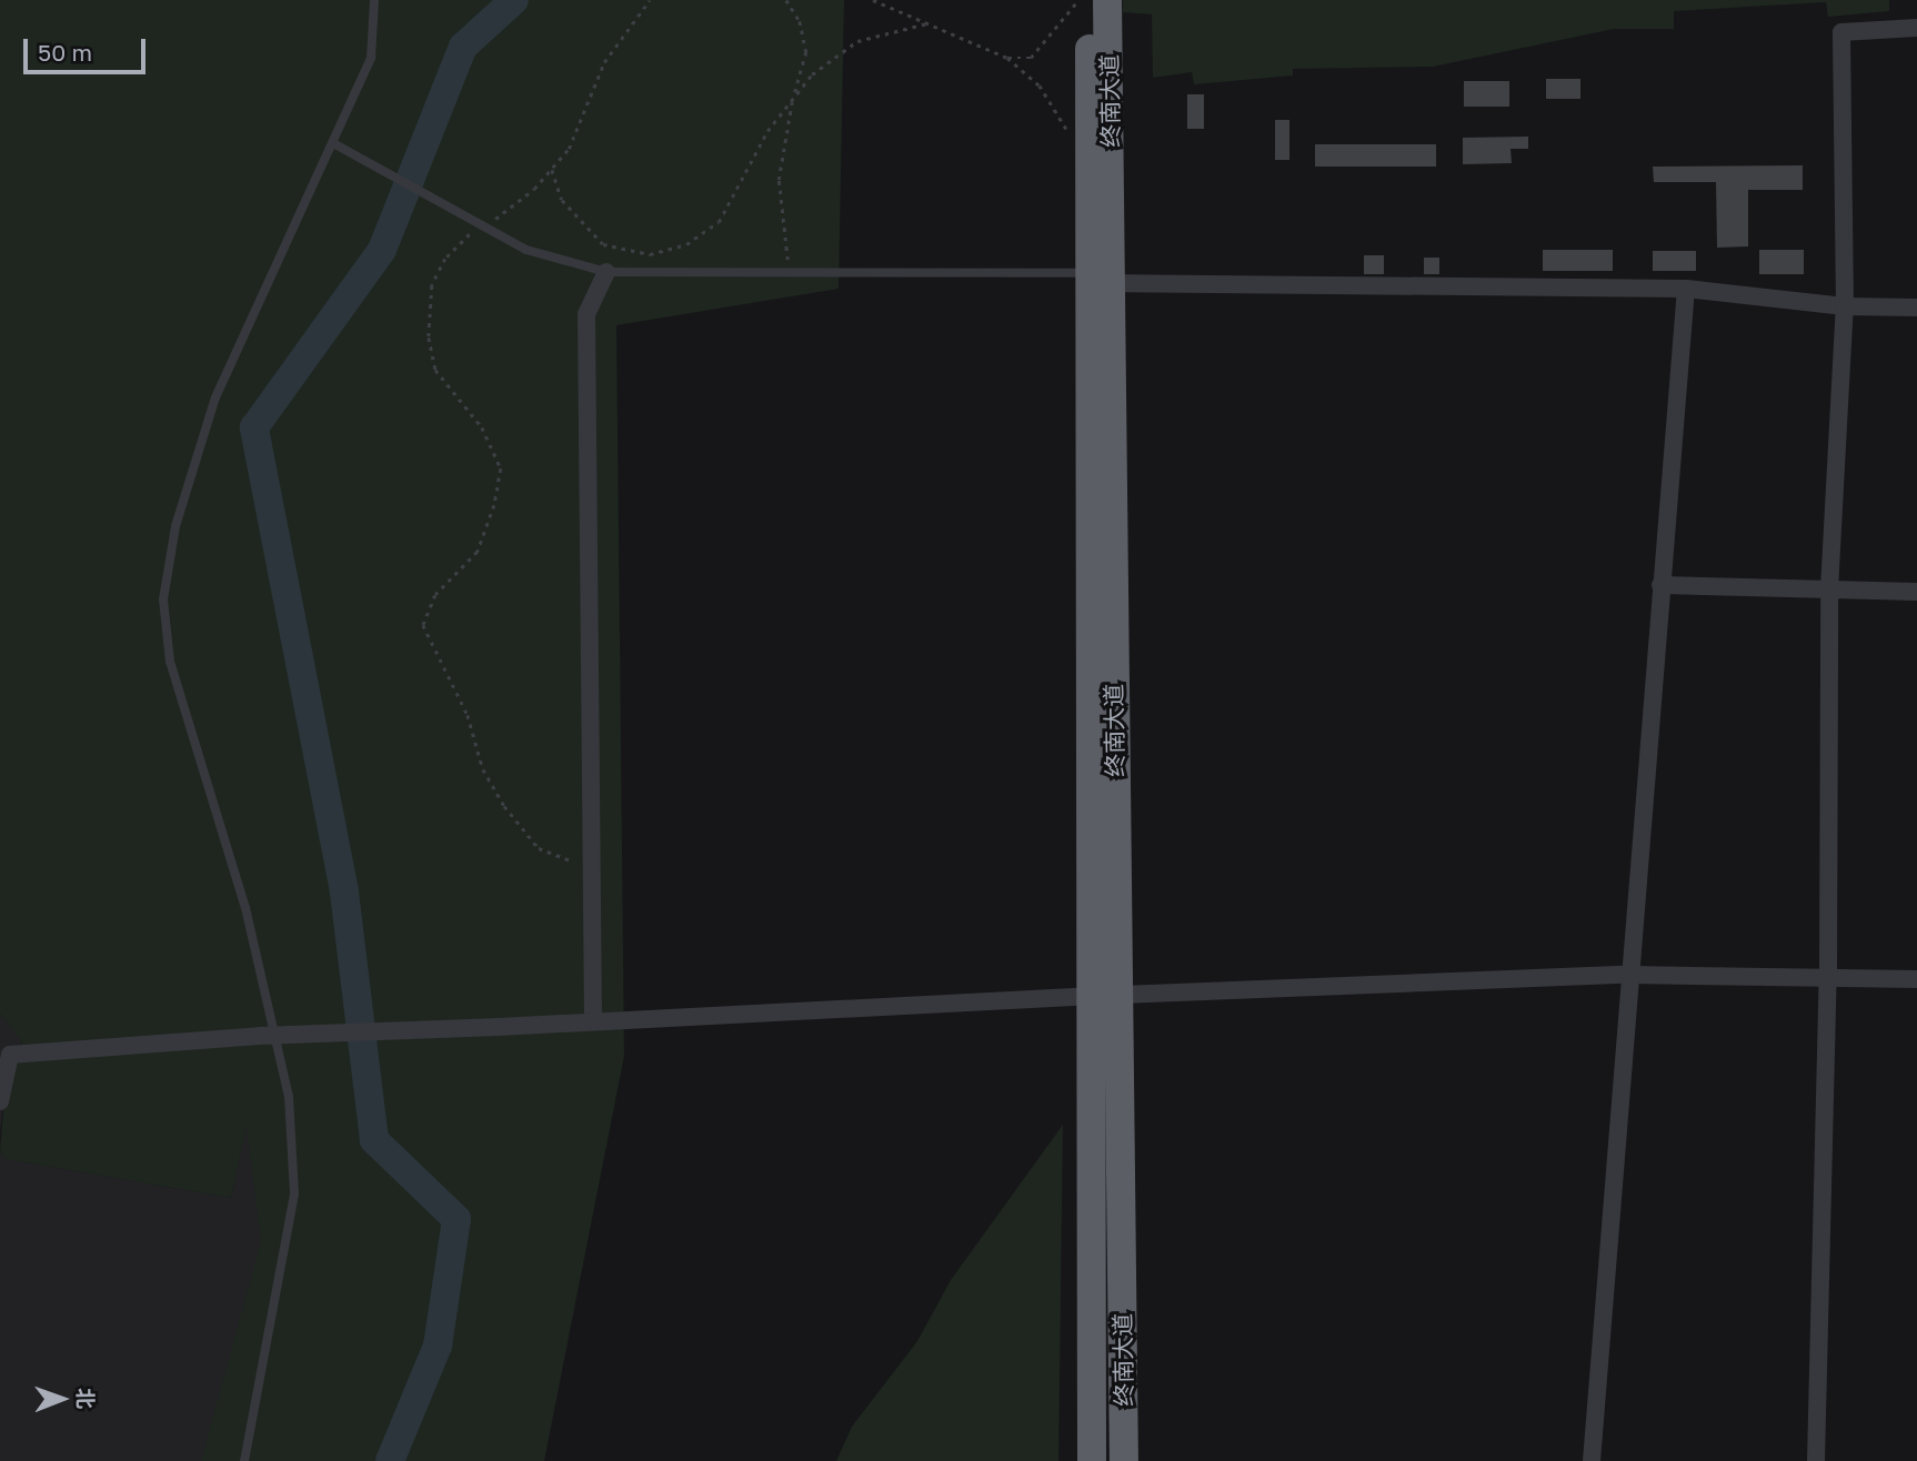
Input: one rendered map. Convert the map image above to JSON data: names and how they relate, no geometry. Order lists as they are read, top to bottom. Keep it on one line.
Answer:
{"streets":{"highway":["终南大道"]},"scale_bar":"50 m","north":"right"}
